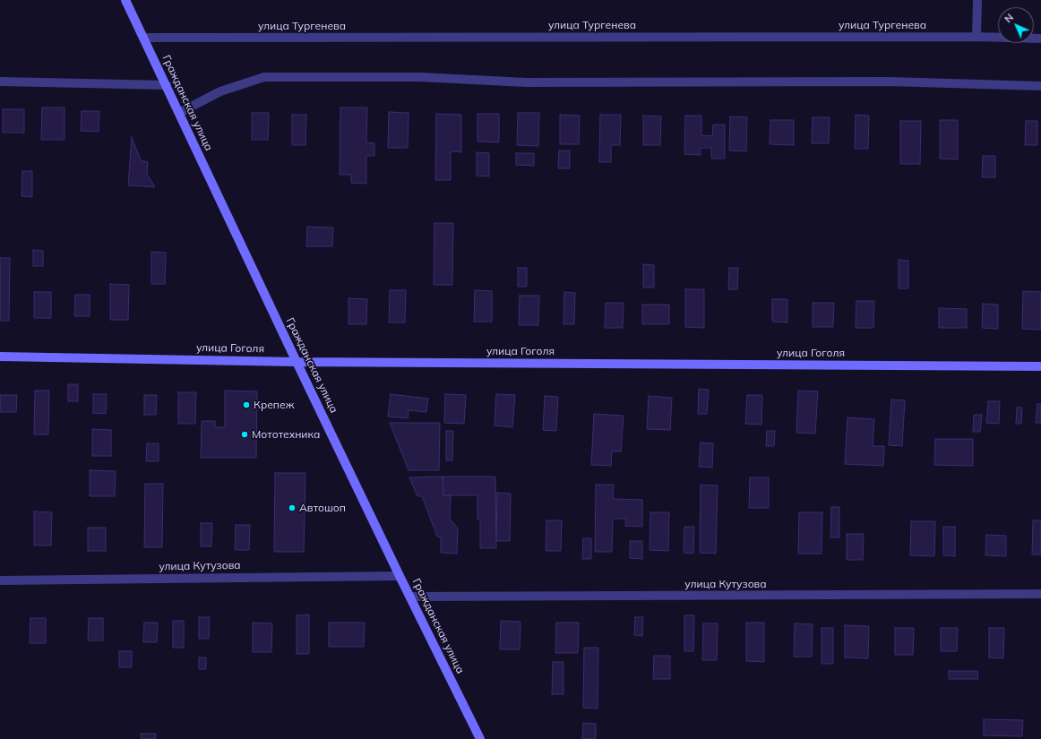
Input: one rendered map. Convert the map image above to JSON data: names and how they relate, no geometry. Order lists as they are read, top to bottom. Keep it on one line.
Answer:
{"streets":{"main road":["Гражданская улица","улица Гоголя"],"street":["улица Тургенева","улица Кутузова"]},"crossings":[["улица Тургенева","Гражданская улица"],["Гражданская улица","улица Гоголя"],["Гражданская улица","улица Кутузова"]],"places":["Крепеж","Мототехника","Автошоп"],"north":"top left"}
